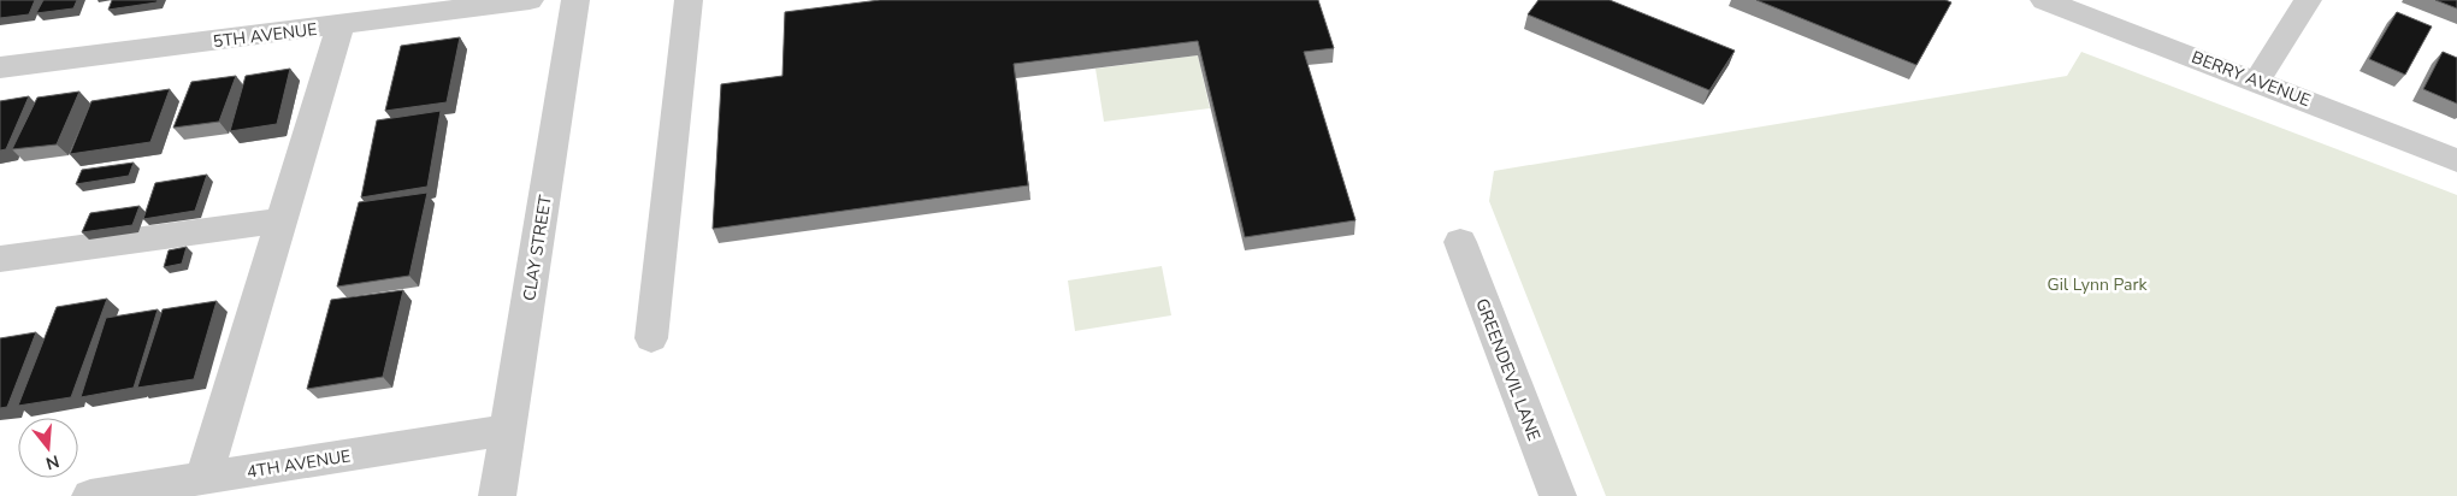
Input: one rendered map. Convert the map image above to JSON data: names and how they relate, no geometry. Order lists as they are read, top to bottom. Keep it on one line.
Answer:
{"streets":{"street":["5TH AVENUE","BERRY AVENUE","CLAY STREET","GREENDEVIL LANE","4TH AVENUE"]},"crossings":[["CLAY STREET","4TH AVENUE"]],"parks":["Gil Lynn Park"],"north":"bottom"}
